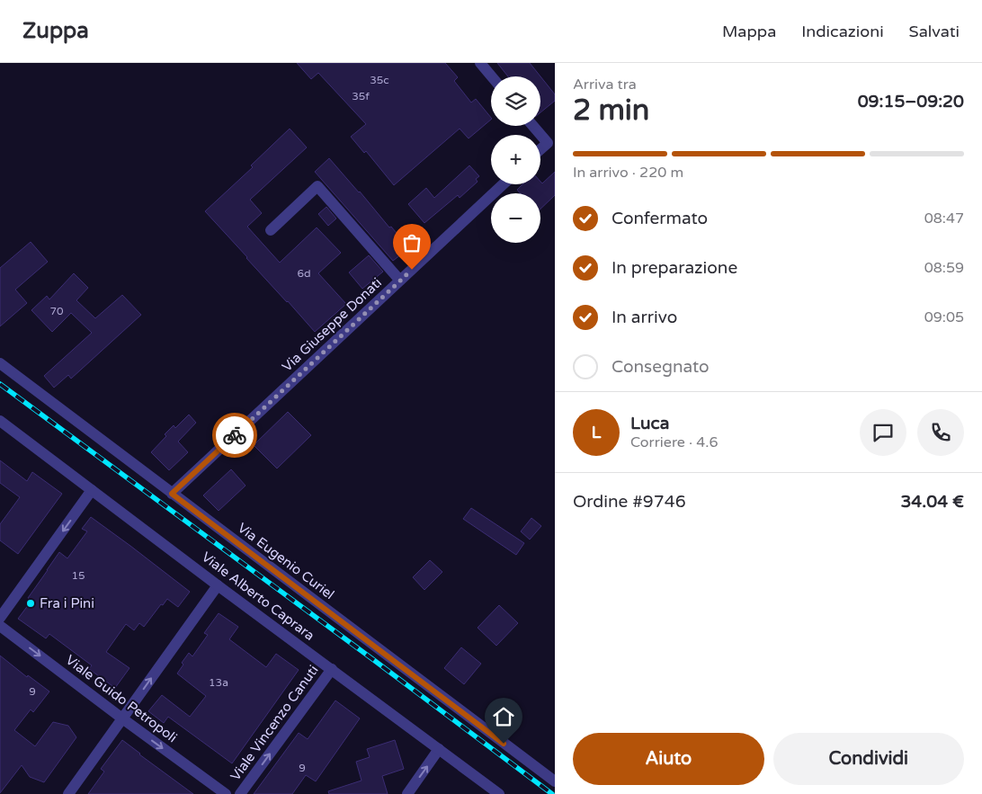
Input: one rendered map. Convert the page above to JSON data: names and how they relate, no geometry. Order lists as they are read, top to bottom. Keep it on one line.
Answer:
{"streets":{"street":["Via Giuseppe Donati","Via Eugenio Curiel","Viale Alberto Caprara","Viale Guido Petropoli","Viale Vincenzo Canuti"]},"crossings":[["Via Giuseppe Donati","Via Eugenio Curiel"],["Viale Alberto Caprara","Viale Vincenzo Canuti"]],"one_way":["Viale Guido Petropoli","Viale Vincenzo Canuti"],"places":["Fra i Pini"],"house_numbers":["35c","35f","6d","70","15","13a","9","9"],"page":{"header":"Zuppa","nav":["Mappa","Indicazioni","Salvati"],"heading":["2 min","Arriva tra","09:15–09:20"],"panel":["Luca","Corriere · 4.6","Ordine #9746","34.04 €"],"map_buttons":["+","−"],"bar":"In arrivo · 220 m","list":[["Confermato","08:47"],["In preparazione","08:59"],["In arrivo","09:05"],"Consegnato"],"round":"L","buttons":["Aiuto","Condividi"]}}
